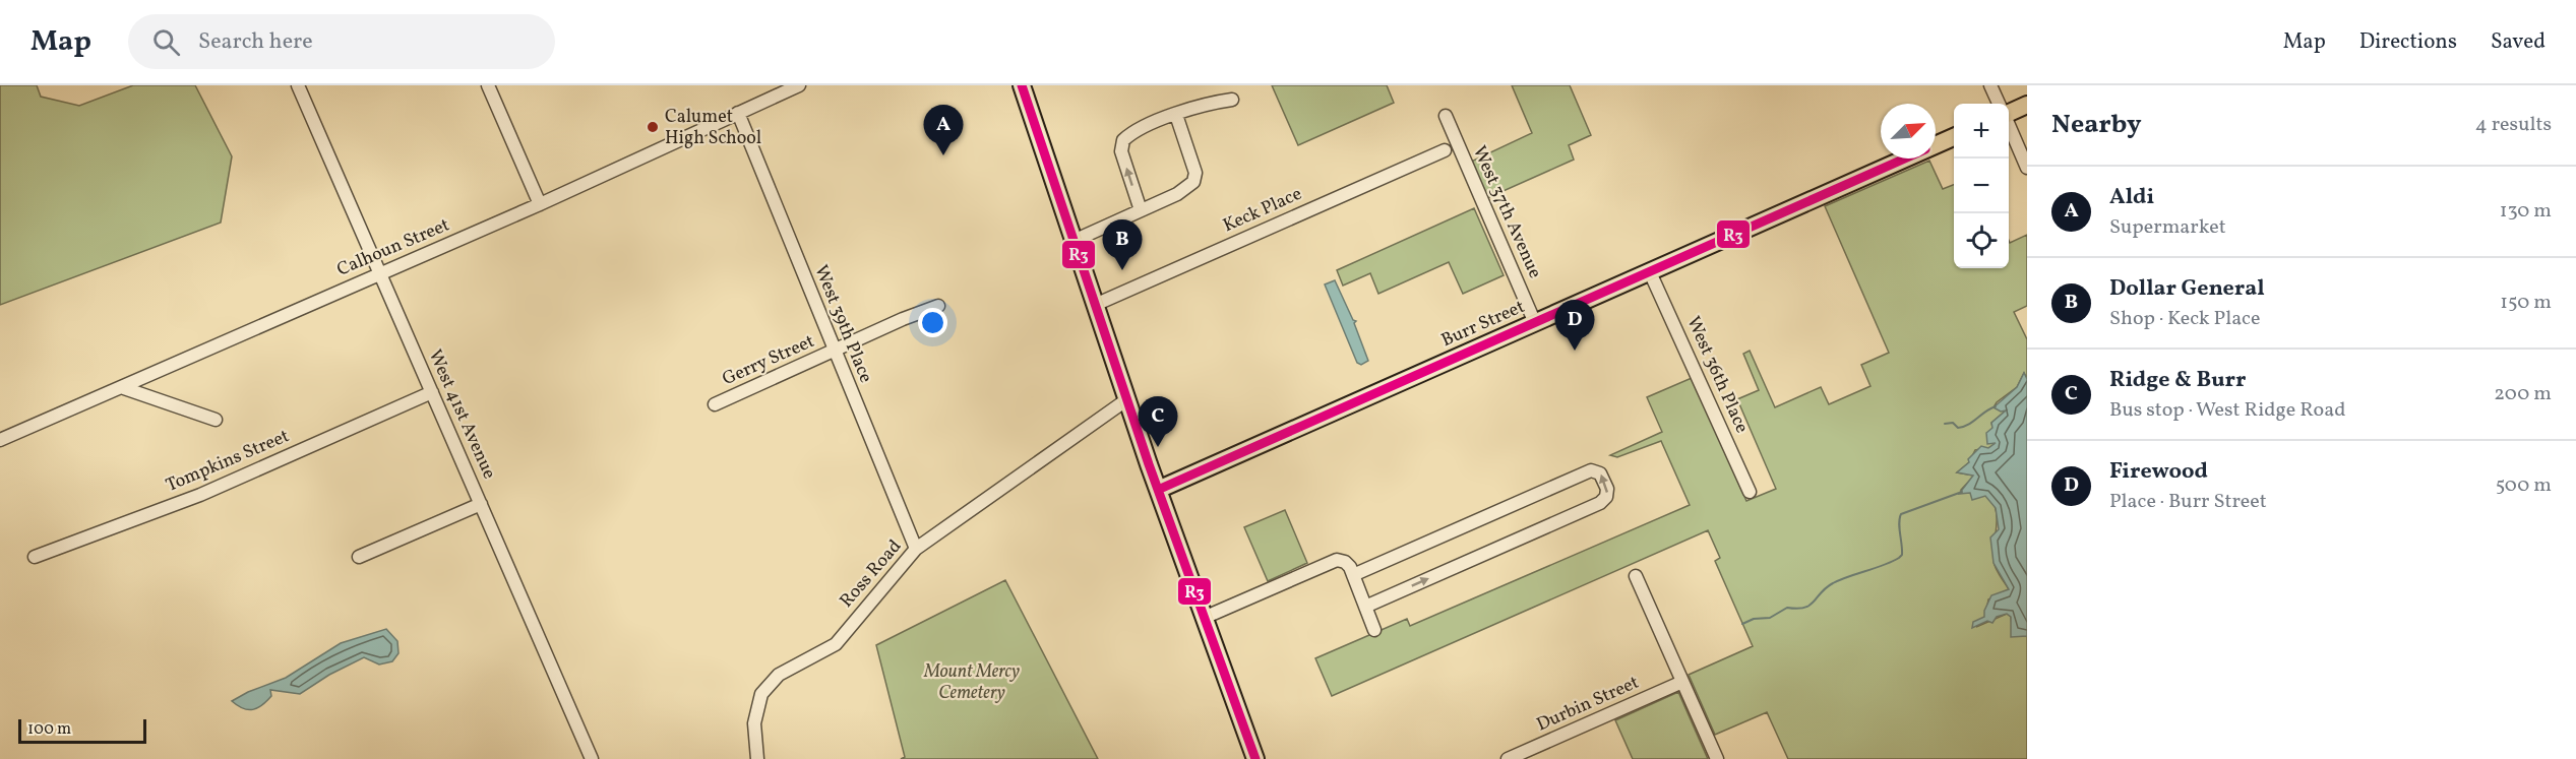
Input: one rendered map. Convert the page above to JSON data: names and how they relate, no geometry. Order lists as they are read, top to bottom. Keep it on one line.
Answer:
{"streets":{"main road":["Burr Street"],"street":["Keck Place","West 37th Avenue","Calhoun Street","West 39th Place","Gerry Street","West 36th Place","West 41st Avenue","Tompkins Street","Ross Road","Durbin Street"]},"crossings":[["West 37th Avenue","Burr Street"],["Calhoun Street","West 39th Place"],["Calhoun Street","West 41st Avenue"],["West 39th Place","Gerry Street"],["West 39th Place","Ross Road"],["Burr Street","West 36th Place"],["West 41st Avenue","Tompkins Street"]],"parks":["Mount Mercy Cemetery"],"places":["Calumet High School"],"lines":["transit line R3"],"scale_bar":"100 m","north":"top right","page":{"header":"Map","search":"Search here","nav":["Map","Directions","Saved"],"heading":["Nearby","4 results"],"map_buttons":["+","−"],"pins":["A","B","D","C"],"list":[{"mark":"A","name":"Aldi","note":"Supermarket","value":"130 m"},{"mark":"B","name":"Dollar General","note":"Shop · Keck Place","value":"150 m"},{"mark":"C","name":"Ridge & Burr","note":"Bus stop · West Ridge Road","value":"200 m"},{"mark":"D","name":"Firewood","note":"Place · Burr Street","value":"500 m"}],"scale":"100 m"}}
